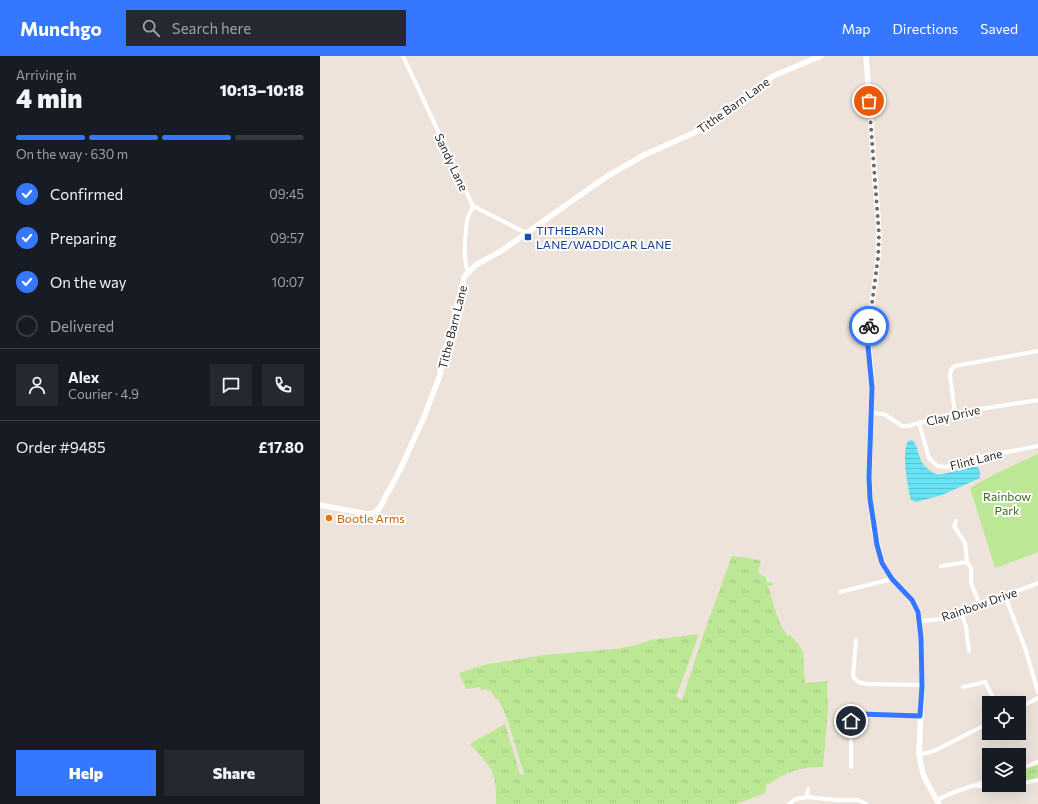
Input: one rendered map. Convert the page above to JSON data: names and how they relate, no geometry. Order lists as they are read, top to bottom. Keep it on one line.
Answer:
{"streets":{"street":["Tithe Barn Lane","Sandy Lane","Clay Drive","Flint Lane","Rainbow Drive"]},"crossings":[["Clay Drive","Flint Lane"]],"parks":["Rainbow Park"],"places":{"transit":["TITHEBARN LANE/WADDICAR LANE"],"other":["Bootle Arms"]},"page":{"header":"Munchgo","search":"Search here","nav":["Map","Directions","Saved"],"heading":["4 min","Arriving in","10:13–10:18"],"panel":["Alex","Courier · 4.9","Order #9485","£17.80"],"bar":"On the way · 630 m","list":[["Confirmed","09:45"],["Preparing","09:57"],["On the way","10:07"],"Delivered"],"buttons":["Help","Share"]}}
